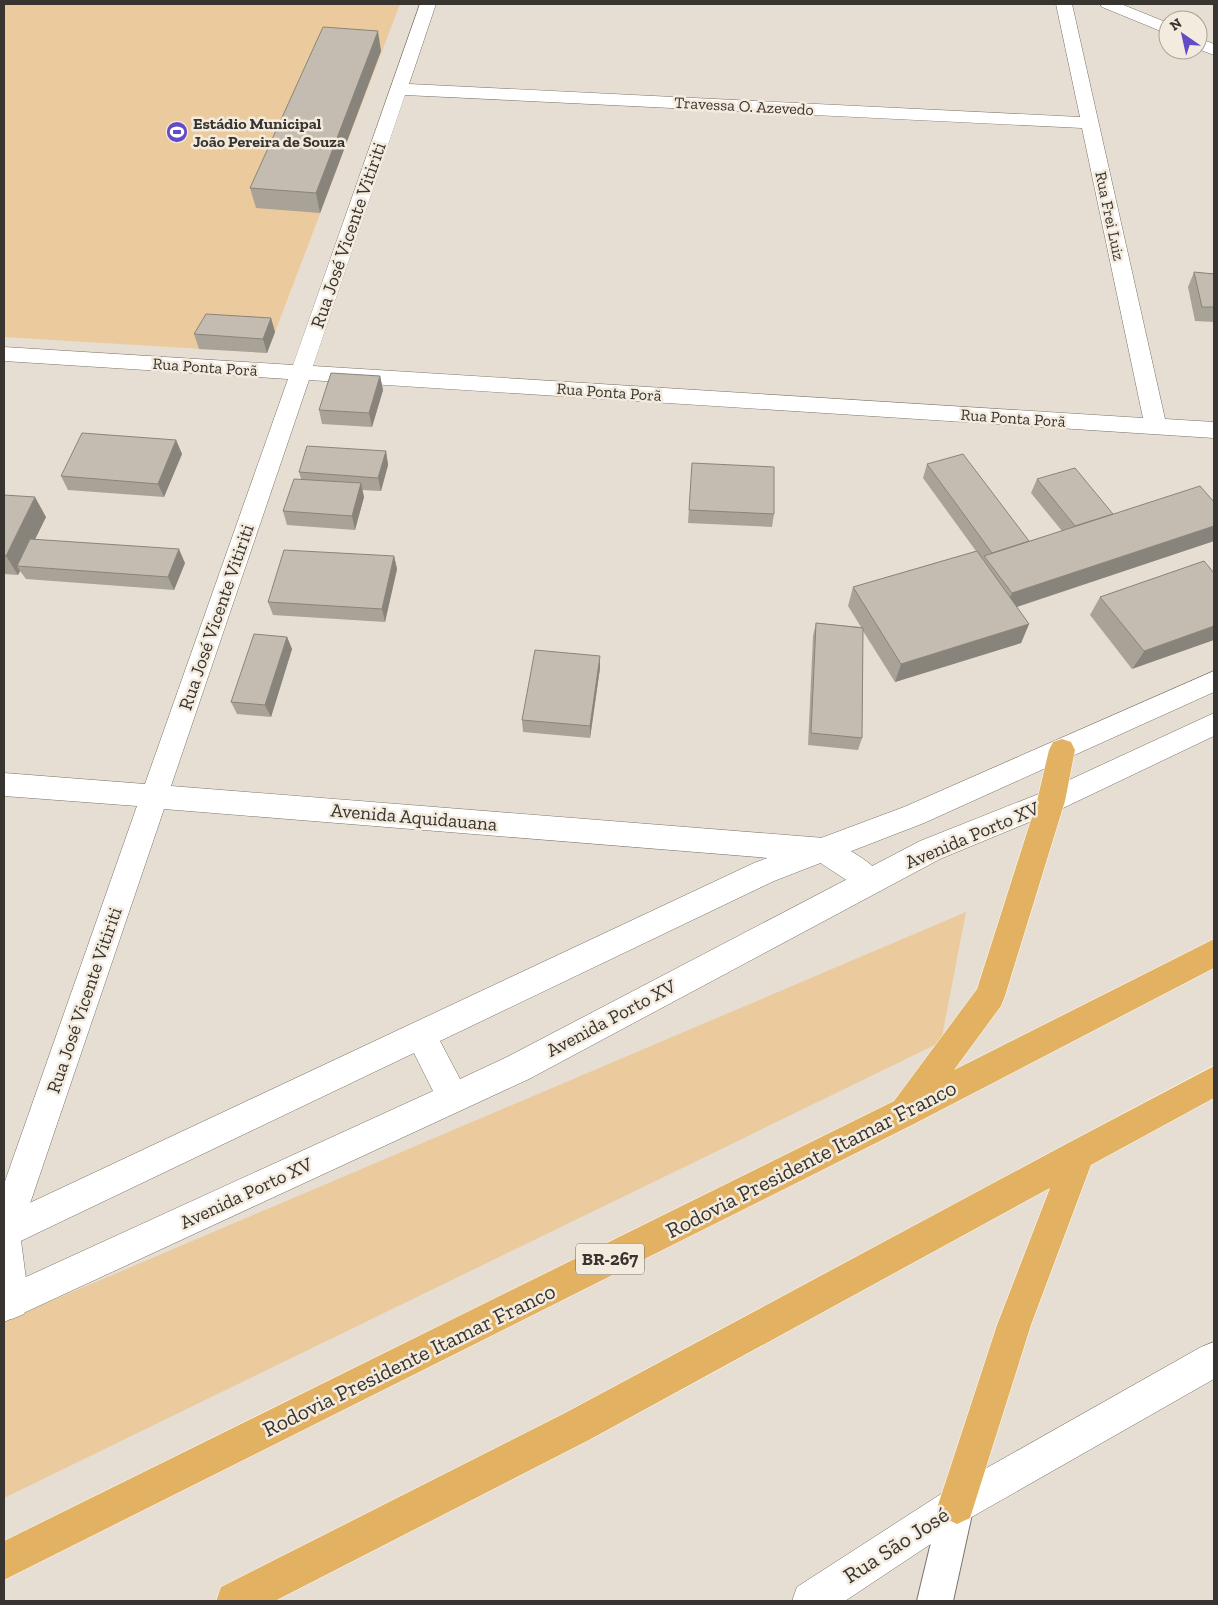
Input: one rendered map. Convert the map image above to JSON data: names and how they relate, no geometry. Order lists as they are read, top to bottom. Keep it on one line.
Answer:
{"streets":{"highway":["Rodovia Presidente Itamar Franco","BR-267"],"street":["Travessa O. Azevedo","Rua Frei Luiz","Rua José Vicente Vitiriti","Rua Ponta Porã","Avenida Aquidauana","Avenida Porto XV","Rua São José"]},"crossings":[["Travessa O. Azevedo","Rua Frei Luiz"],["Travessa O. Azevedo","Rua José Vicente Vitiriti"],["Rua Frei Luiz","Rua Ponta Porã"],["Rua José Vicente Vitiriti","Rua Ponta Porã"],["Rua José Vicente Vitiriti","Avenida Aquidauana"],["Rua José Vicente Vitiriti","Avenida Porto XV"]],"places":{"sports":["Estádio Municipal João Pereira de Souza"]},"north":"top left"}
